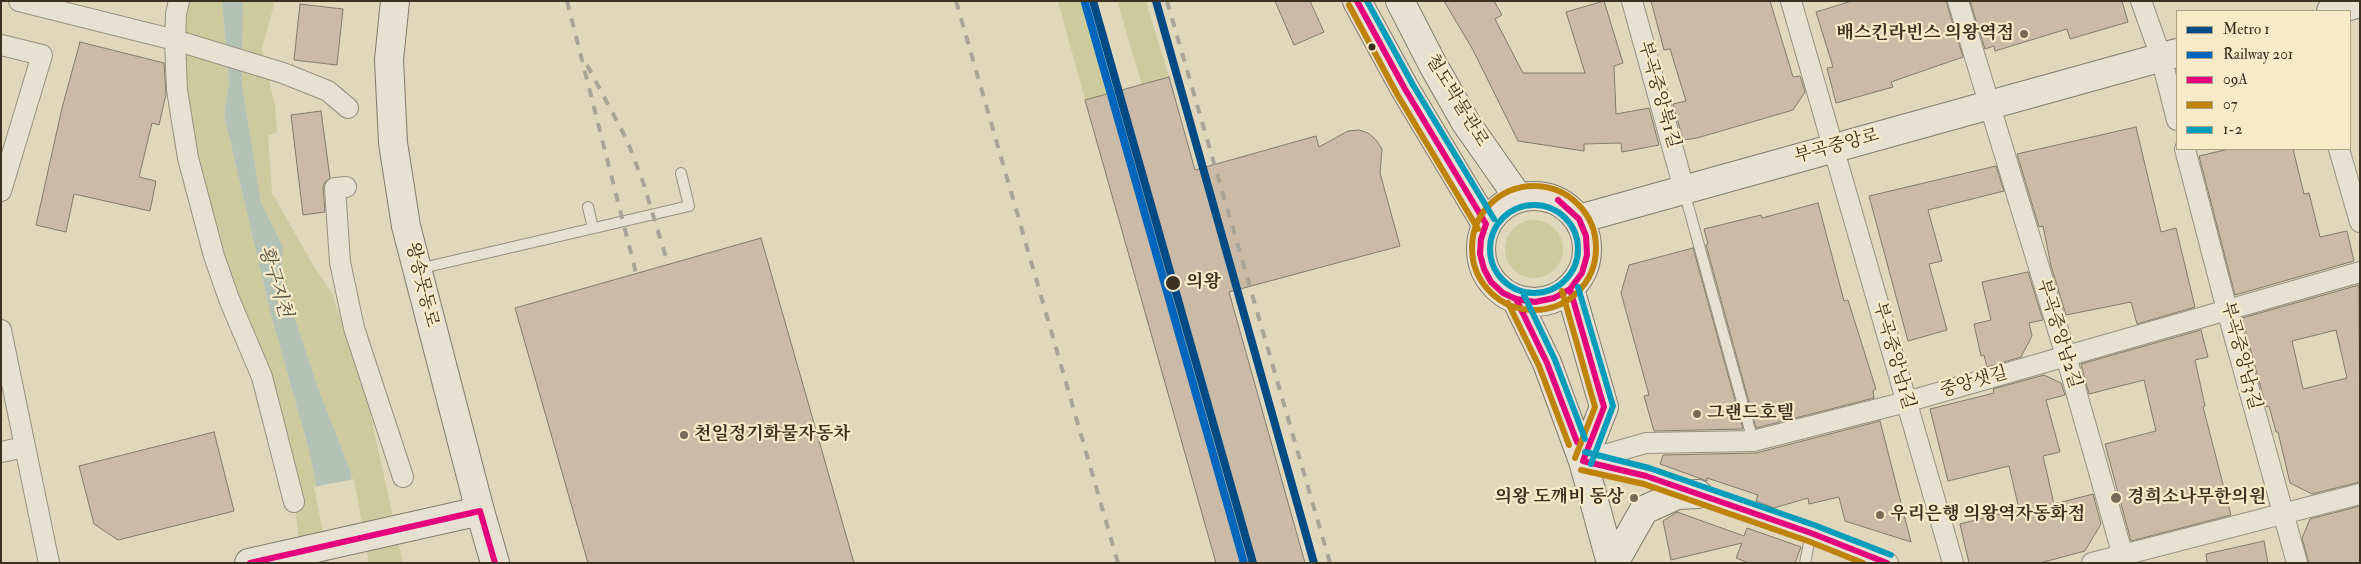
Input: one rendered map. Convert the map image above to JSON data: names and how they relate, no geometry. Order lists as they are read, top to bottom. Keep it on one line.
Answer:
{"streets":{"street":["부곡중앙북1길","철도박물관로","부곡중앙로","왕송못동로","부곡중앙남2길","부곡중앙남1길","부곡중앙남3길","중앙샛길"]},"crossings":[["부곡중앙북1길","부곡중앙로"],["철도박물관로","부곡중앙로"],["부곡중앙로","부곡중앙남2길"],["부곡중앙로","부곡중앙남1길"],["부곡중앙남2길","중앙샛길"],["부곡중앙남1길","중앙샛길"],["부곡중앙남3길","중앙샛길"]],"water":["황구지천"],"places":["배스킨라빈스 의왕역점","의왕","그랜드호텔","천일정기화물자동차","의왕 도깨비 동상","경희소나무한의원","우리은행 의왕역자동화점"],"lines":["metro line 1","transit line 09A","transit line 1-2","rail line 201","transit line 07"],"legend":["Metro 1","Railway 201","09A","07","1-2"]}
